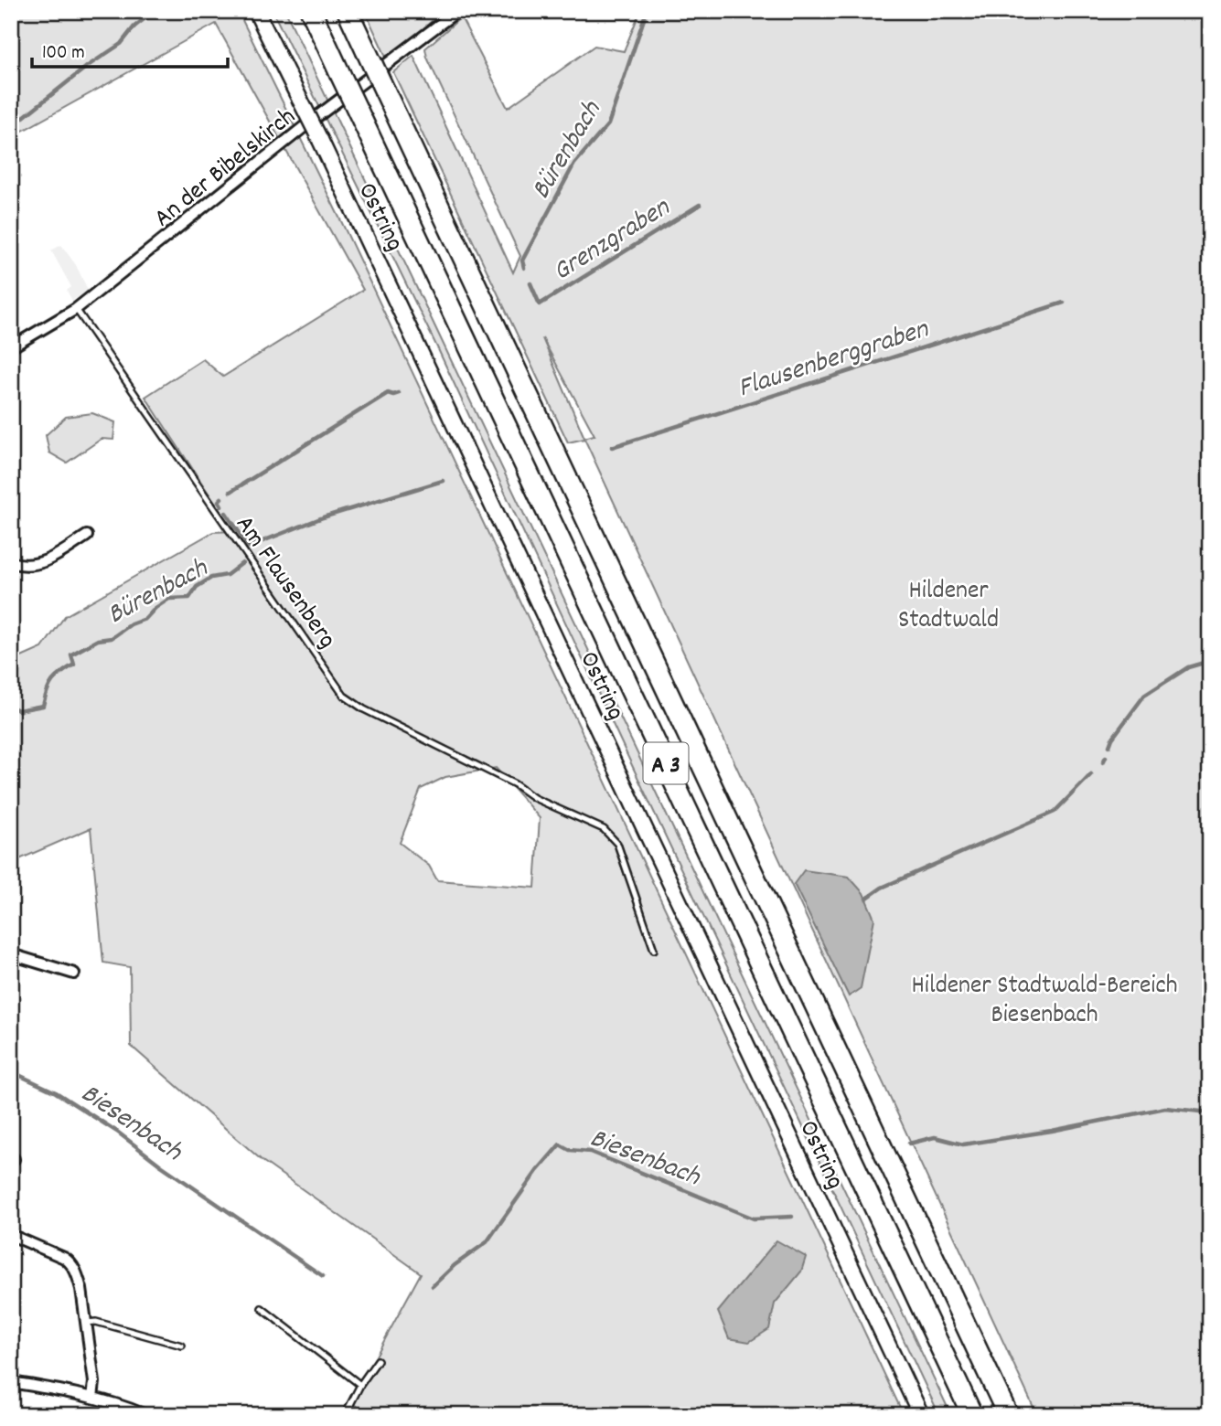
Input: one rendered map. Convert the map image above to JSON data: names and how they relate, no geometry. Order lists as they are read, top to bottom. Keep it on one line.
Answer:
{"streets":{"highway":["A 3"],"main road":["Ostring"],"street":["An der Bibelskirch"],"lane":["Am Flausenberg"]},"crossings":[["An der Bibelskirch","Am Flausenberg"]],"water":["Bürenbach","Grenzgraben","Flausenberggraben","Biesenbach"],"parks":["Hildener Stadtwald","Hildener Stadtwald-Bereich Biesenbach"],"scale_bar":"100 m"}
